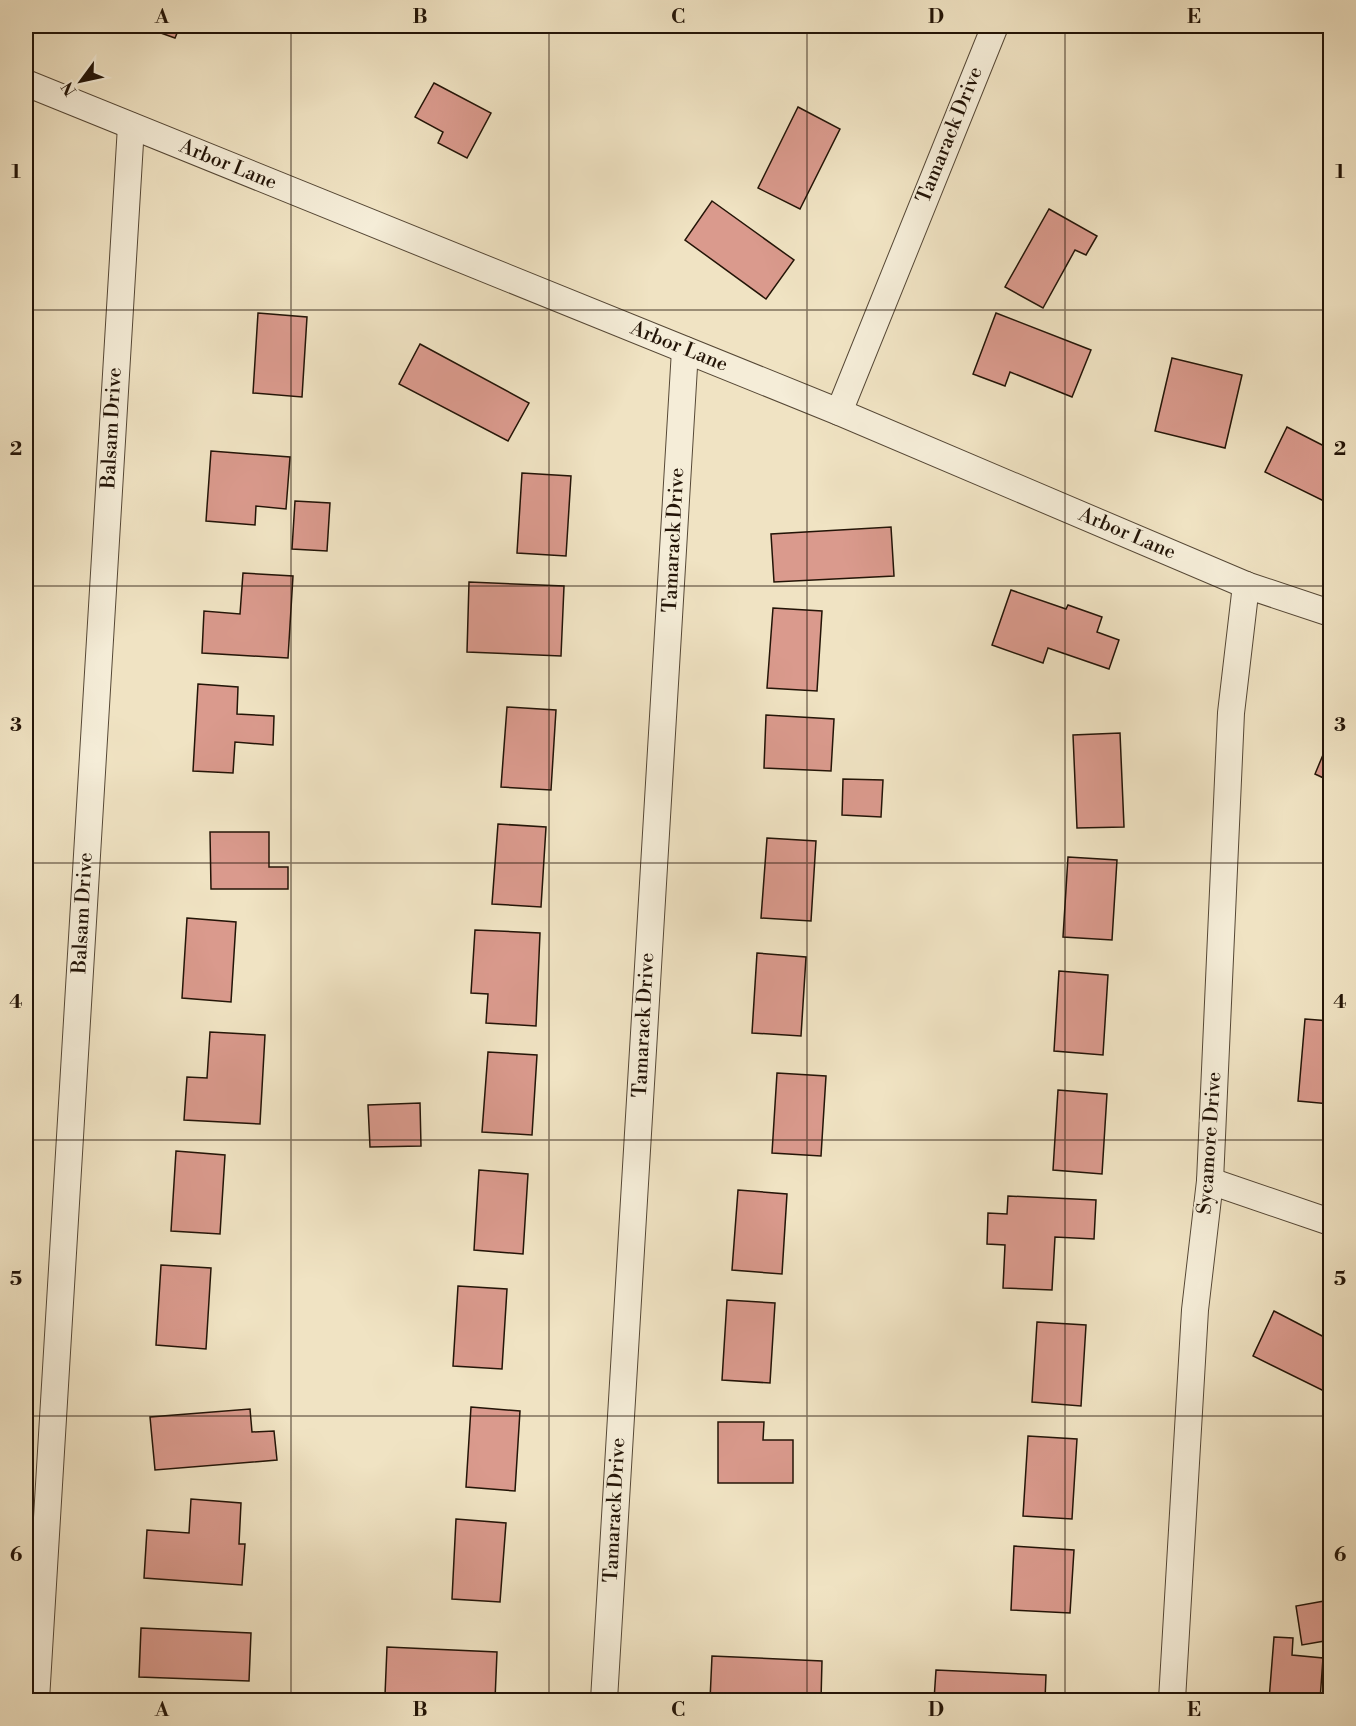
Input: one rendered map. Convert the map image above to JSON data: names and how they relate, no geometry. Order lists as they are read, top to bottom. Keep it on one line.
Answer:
{"streets":{"street":["Tamarack Drive","Arbor Lane","Balsam Drive","Sycamore Drive"]},"crossings":[["Tamarack Drive","Arbor Lane"],["Arbor Lane","Balsam Drive"],["Arbor Lane","Sycamore Drive"]],"north":"bottom left","grid":{"columns":["A","B","C","D","E"],"rows":["1","2","3","4","5","6"]}}
